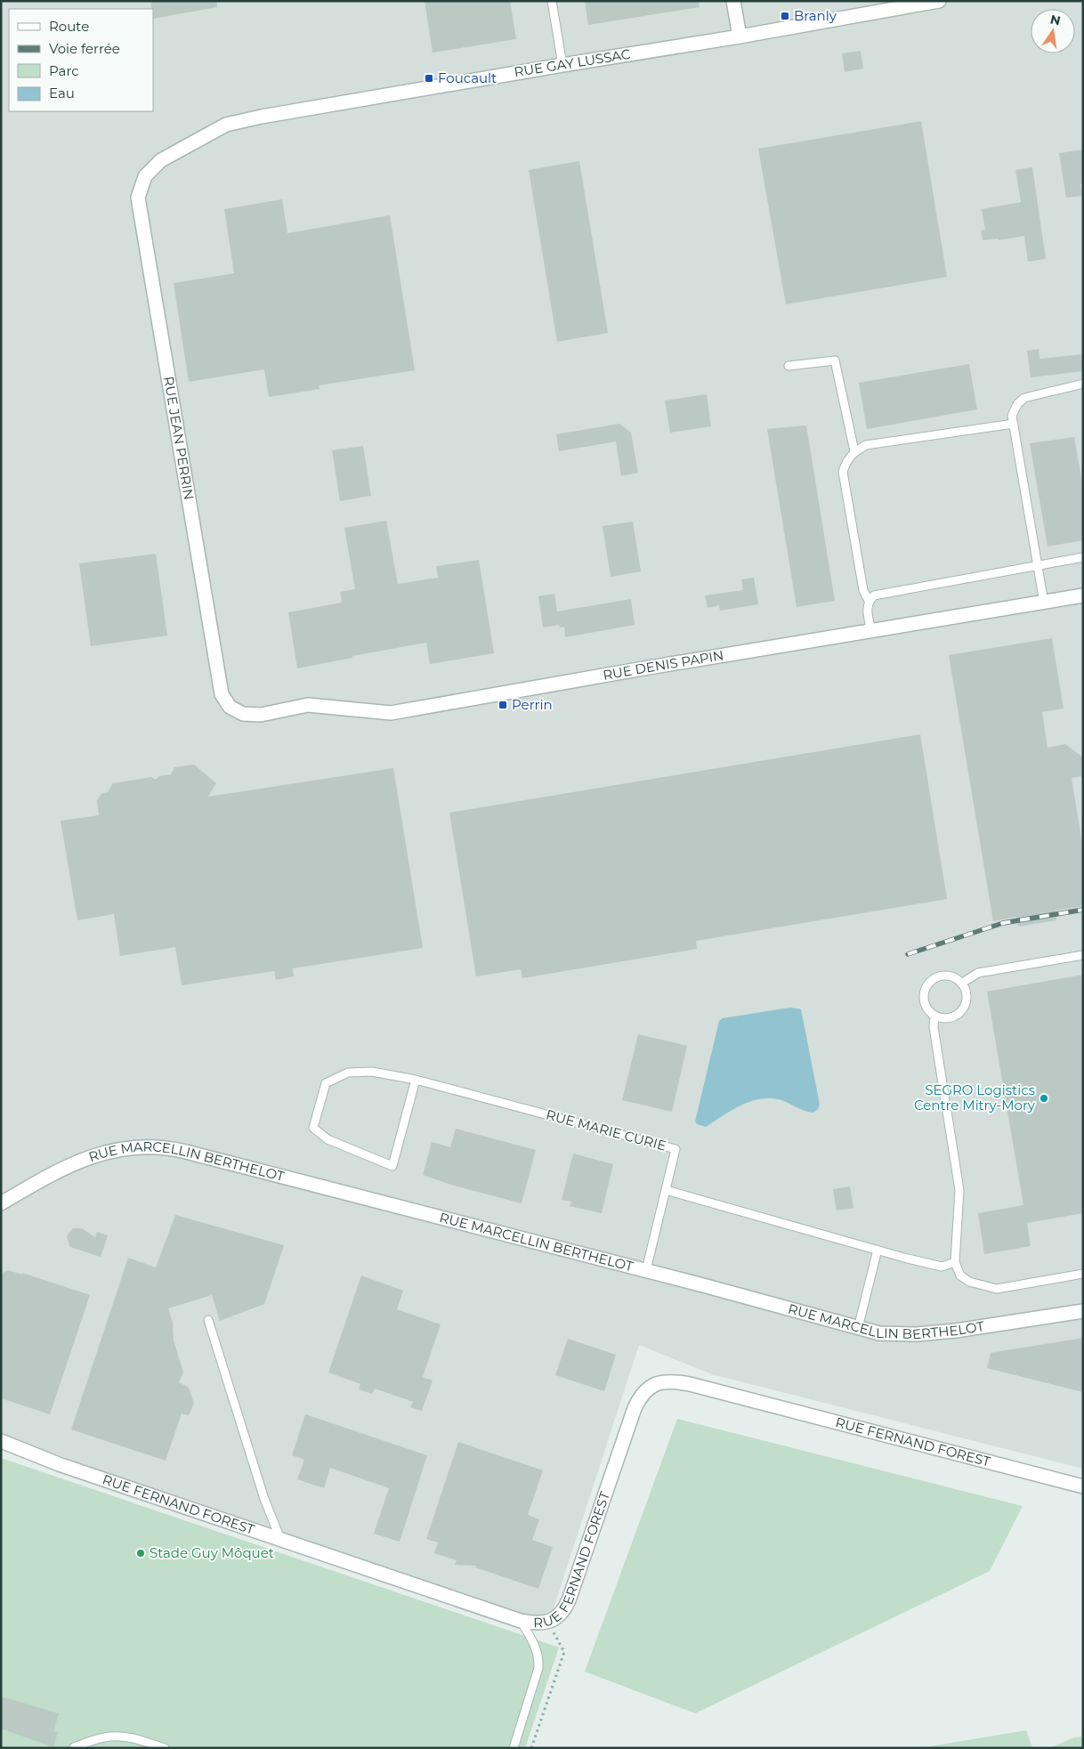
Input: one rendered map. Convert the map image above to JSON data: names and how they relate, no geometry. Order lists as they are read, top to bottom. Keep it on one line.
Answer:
{"streets":{"street":["RUE GAY LUSSAC","RUE JEAN PERRIN","RUE DENIS PAPIN","RUE MARCELLIN BERTHELOT","RUE FERNAND FOREST"],"lane":["RUE MARIE CURIE"]},"crossings":[["RUE GAY LUSSAC","RUE JEAN PERRIN"],["RUE JEAN PERRIN","RUE DENIS PAPIN"],["RUE MARIE CURIE","RUE MARCELLIN BERTHELOT"]],"places":{"transit":["Branly","Foucault","Perrin"],"other":["SEGRO Logistics Centre Mitry-Mory","Stade Guy Môquet"]},"legend":["Route","Voie ferrée","Parc","Eau"],"north":"top"}
